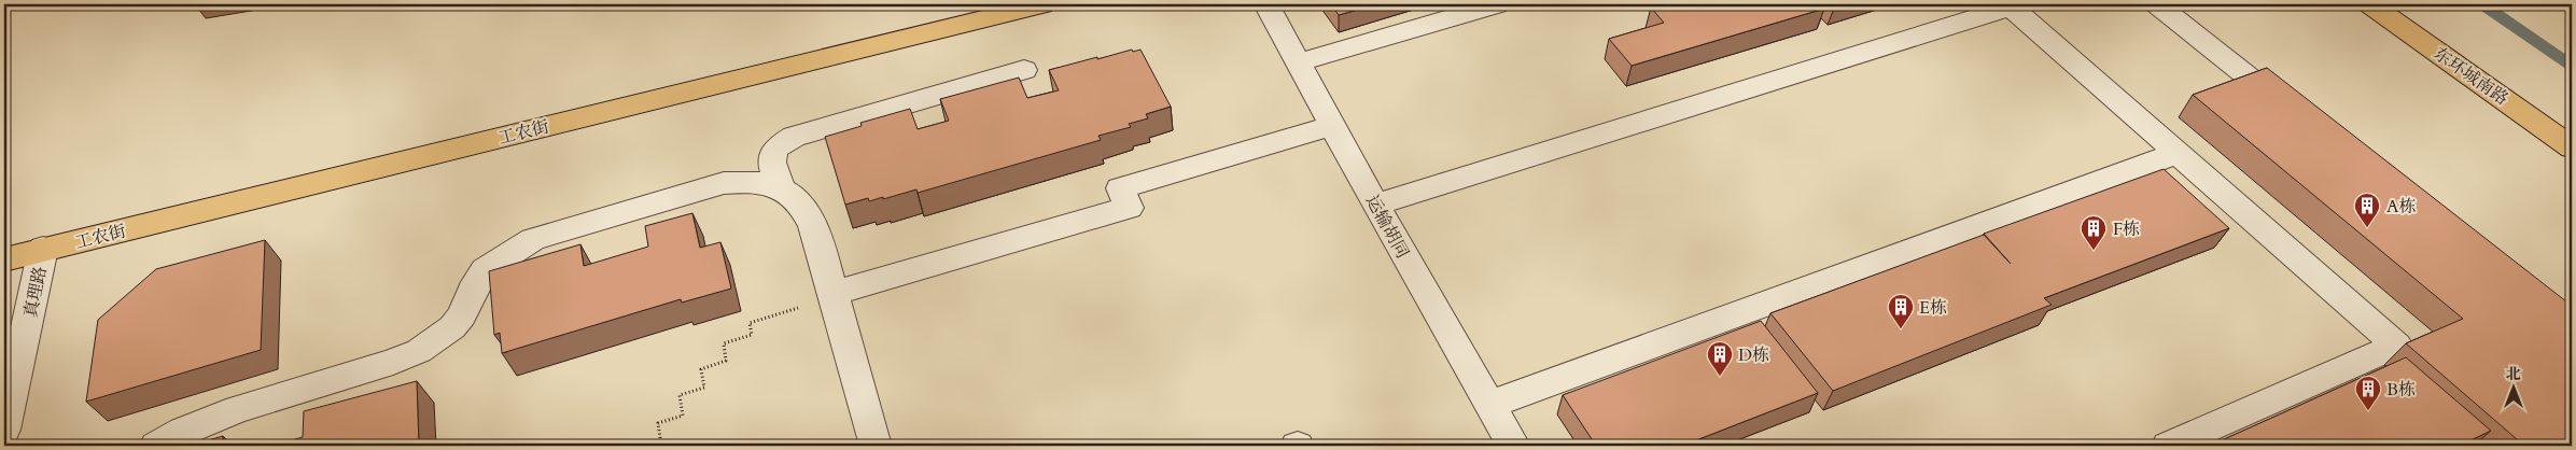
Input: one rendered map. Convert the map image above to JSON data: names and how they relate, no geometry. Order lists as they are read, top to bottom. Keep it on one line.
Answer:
{"streets":{"main road":["东环城南路","工农街"],"street":["运输胡同","真理路"]},"crossings":[["工农街","真理路"]],"places":{"building":["A栋","F栋","E栋","D栋","B栋"]},"north":"top"}
